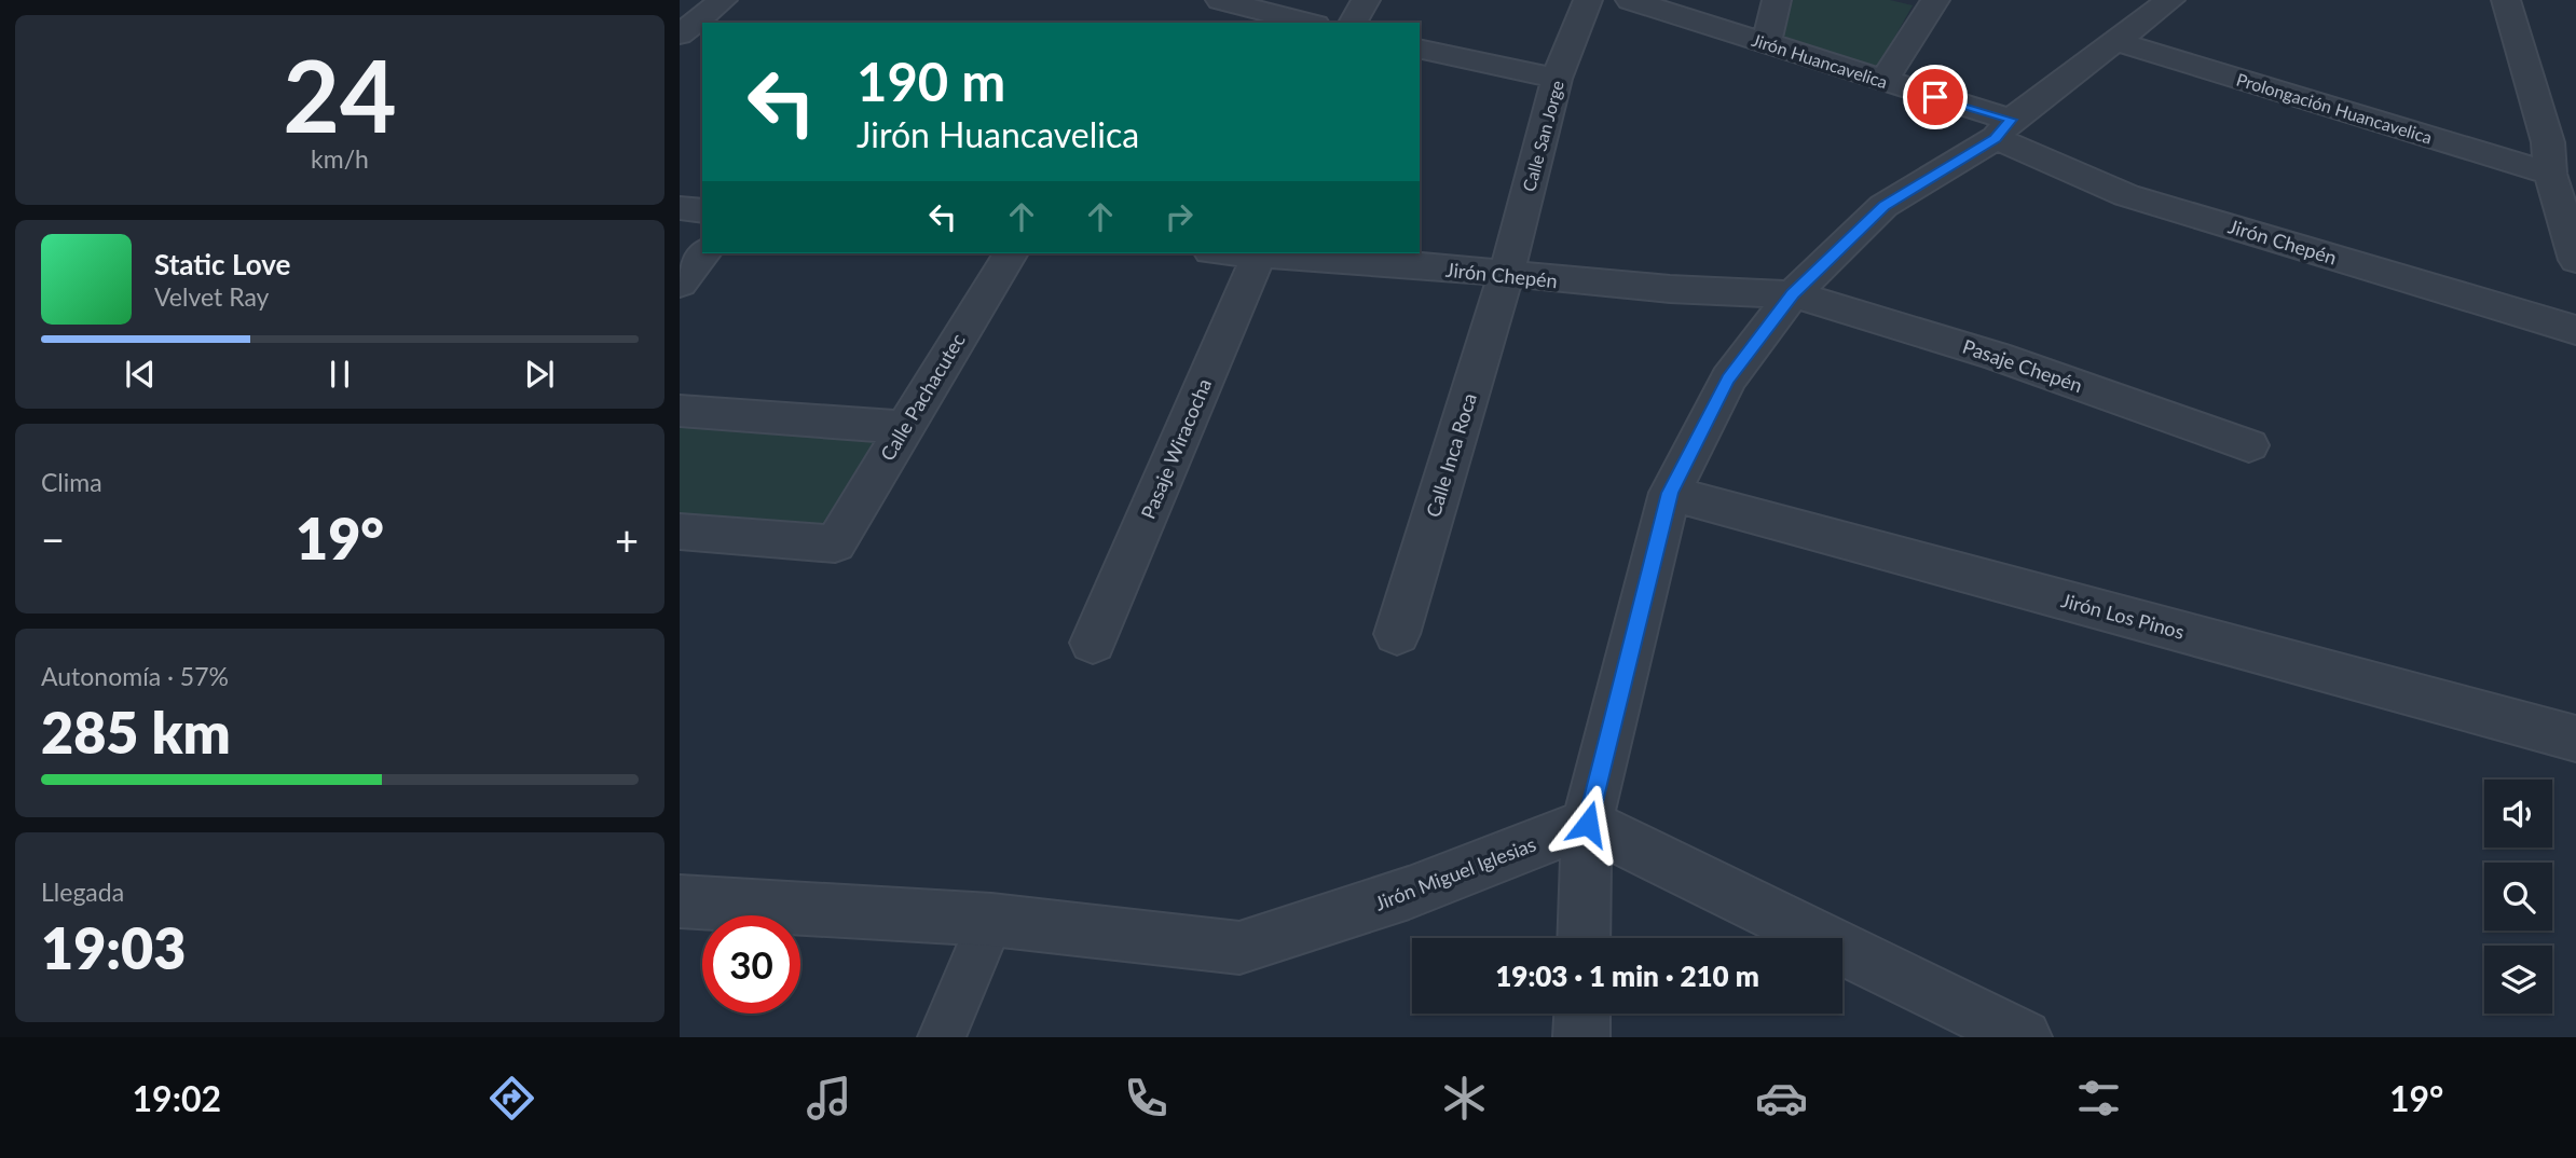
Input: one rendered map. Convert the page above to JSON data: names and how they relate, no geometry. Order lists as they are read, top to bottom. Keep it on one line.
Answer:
{"streets":{"street":["Jirón Huancavelica","Prolongación Huancavelica","Calle San Jorge","Jirón Chepén","Pasaje Chepén","Calle Pachacutec","Pasaje Wiracocha","Calle Inca Roca","Jirón Los Pinos","Jirón Miguel Iglesias"]},"crossings":[["Jirón Huancavelica","Jirón Chepén"],["Calle San Jorge","Jirón Chepén"],["Calle San Jorge","Calle Inca Roca"],["Jirón Chepén","Pasaje Chepén"],["Jirón Chepén","Pasaje Wiracocha"],["Jirón Chepén","Calle Inca Roca"]],"page":{"tile":[["24","km/h"],"Clima",["Autonomía · 57%","285 km"],["Llegada","19:03"]],"turn":["190 m","Jirón Huancavelica"],"song":["Static Love","Velvet Ray"],"heat":["−","19°","+"],"limit":"30","trip":"19:03 · 1 min · 210 m","tabs":["19:02","19°"]}}
